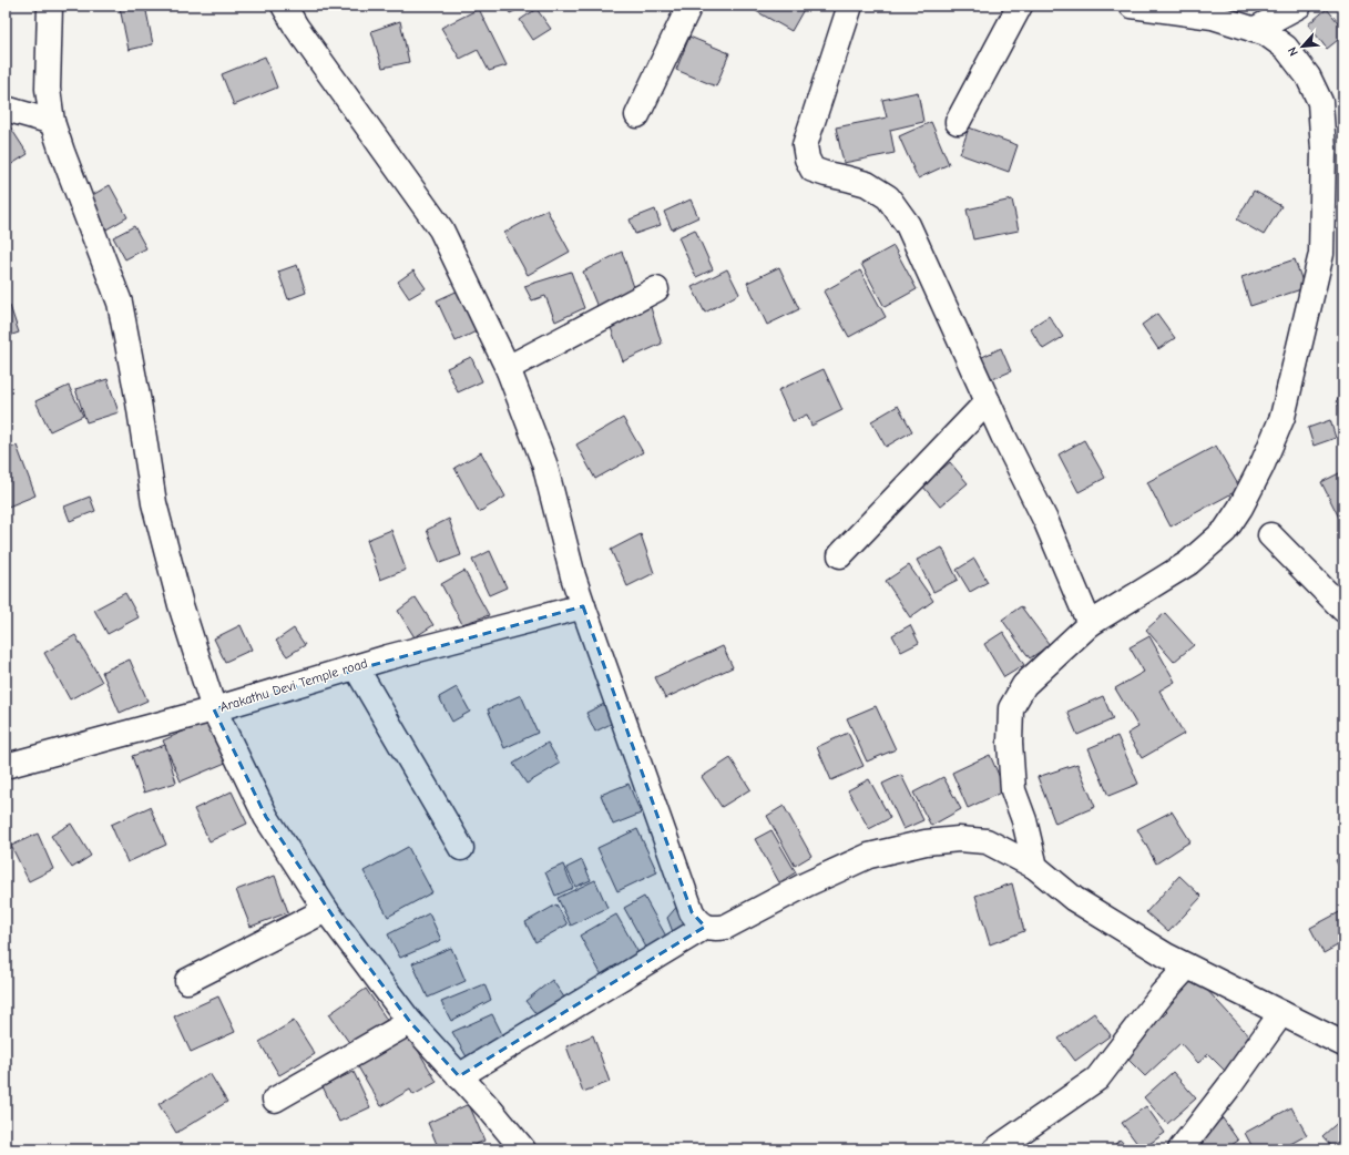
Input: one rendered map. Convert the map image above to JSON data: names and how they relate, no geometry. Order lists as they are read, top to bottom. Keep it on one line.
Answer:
{"streets":{"street":["Arakathu Devi Temple road"]},"north":"bottom left"}
